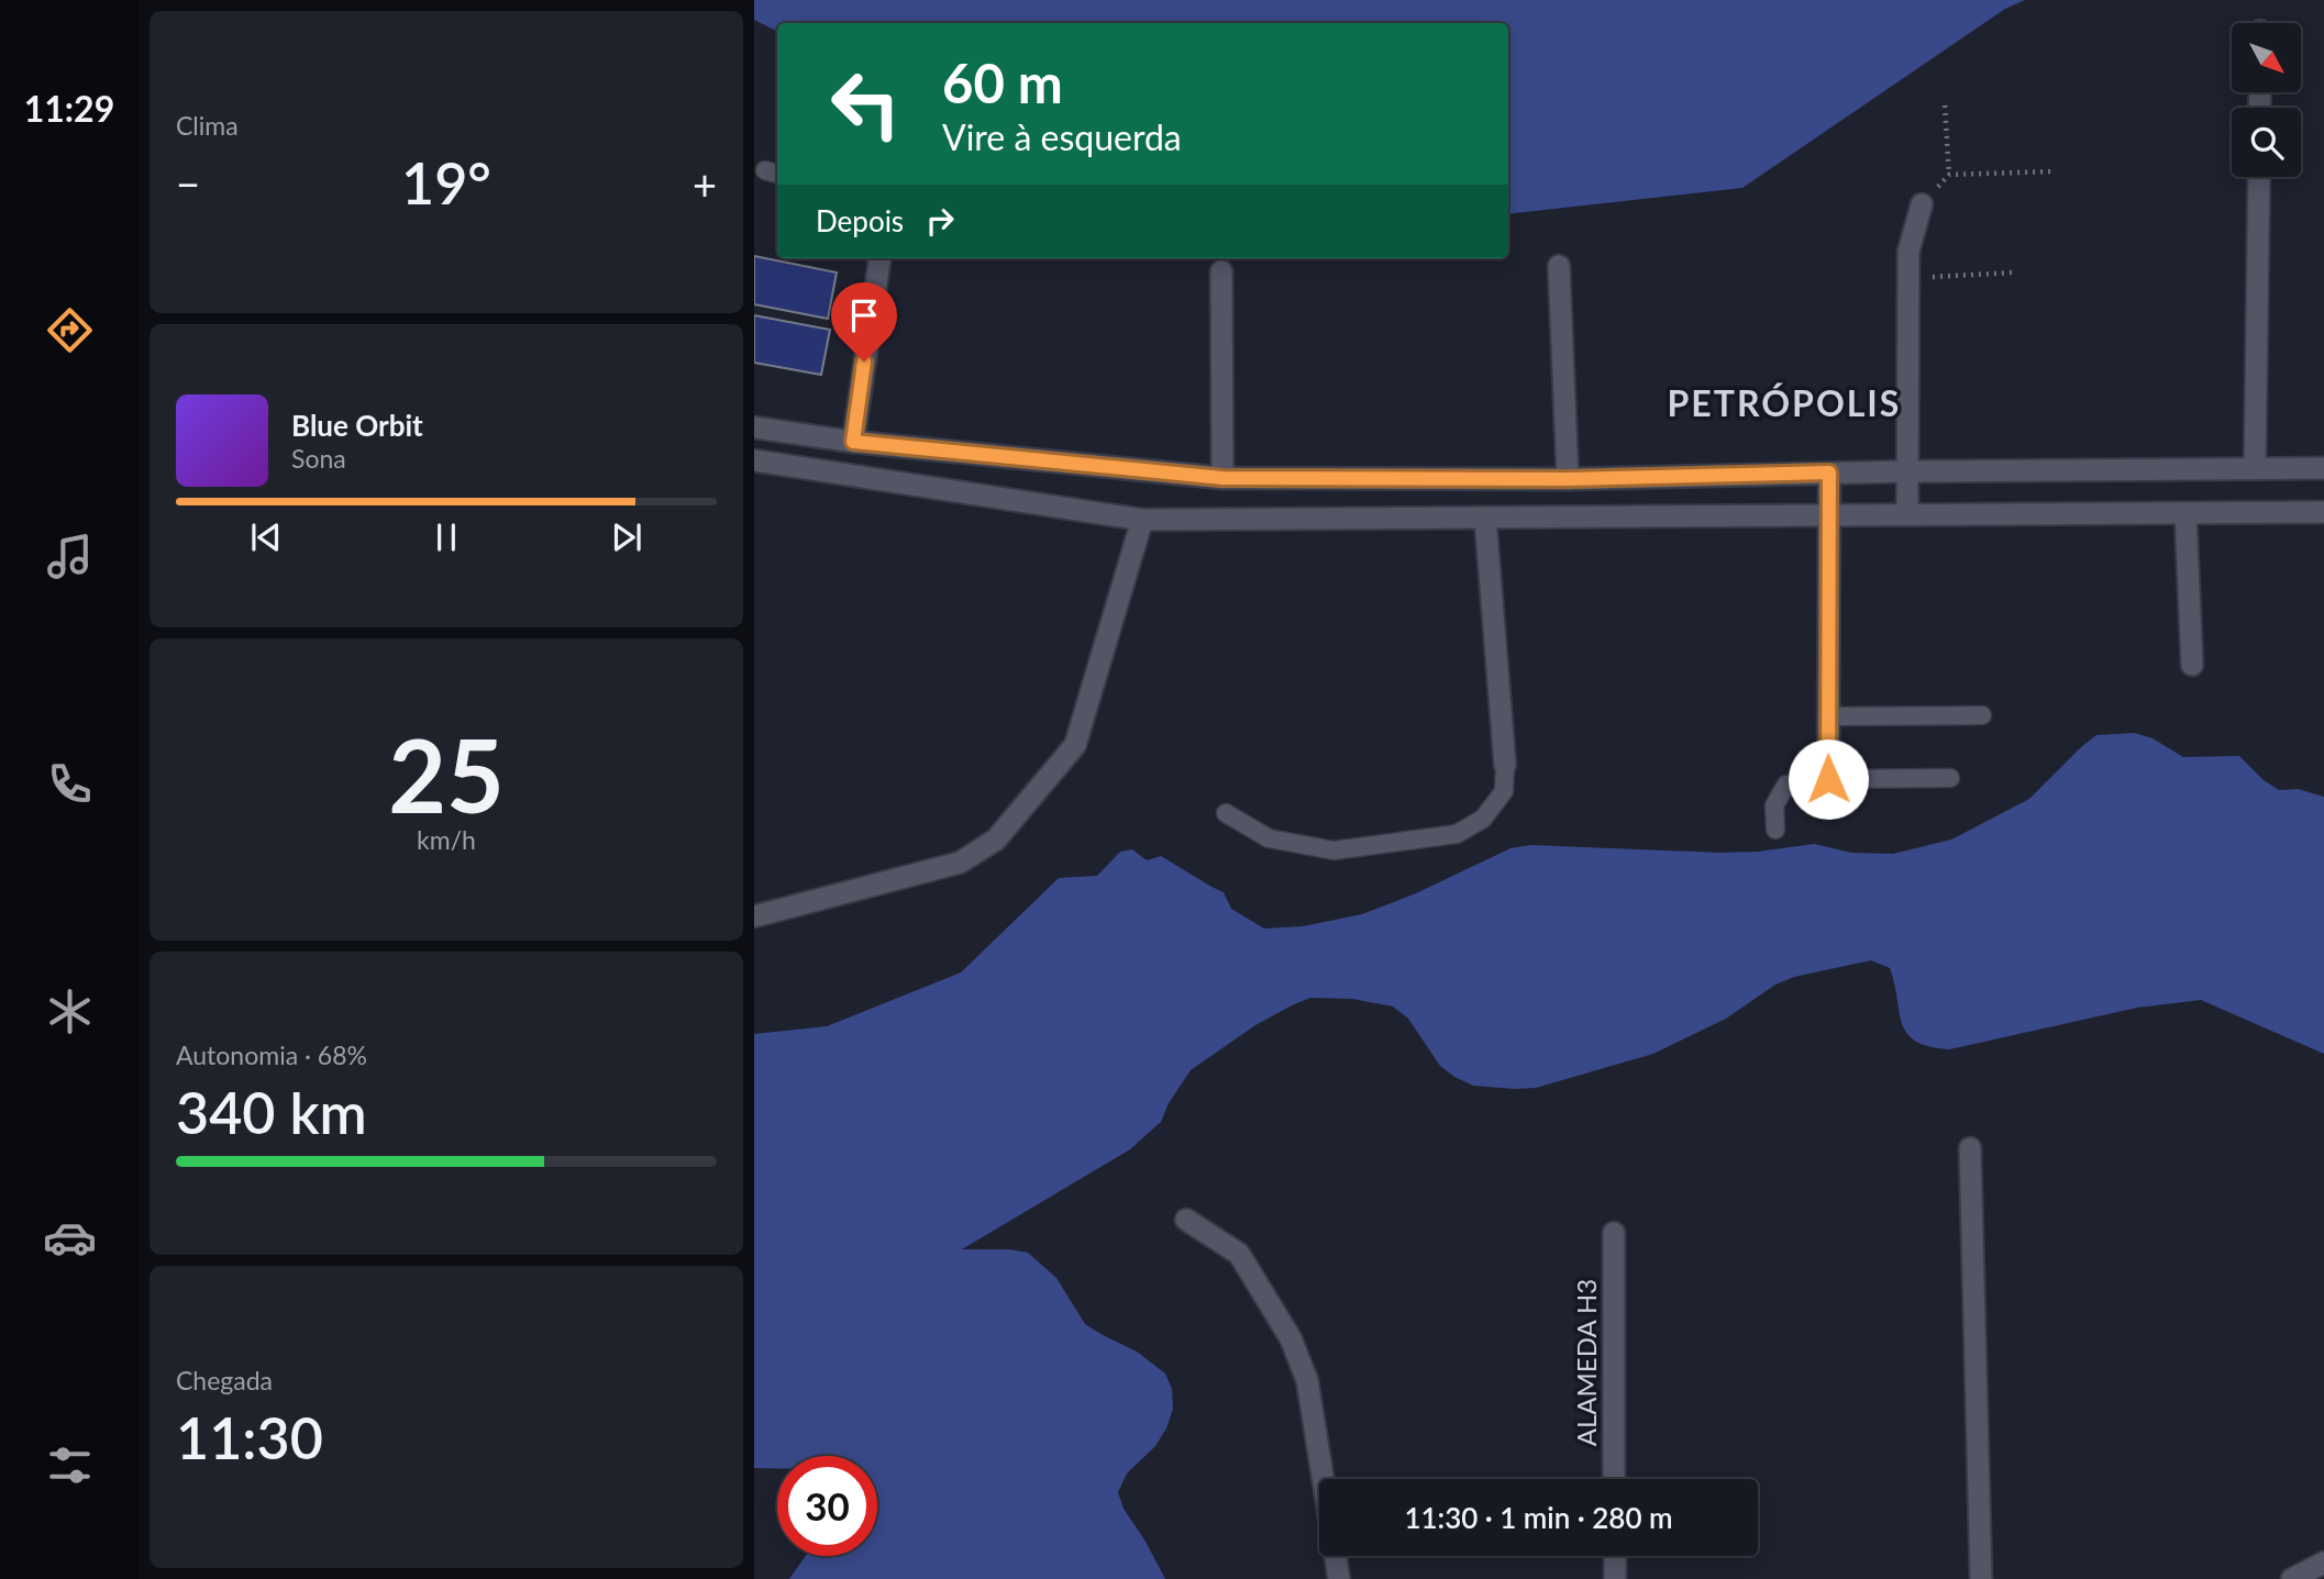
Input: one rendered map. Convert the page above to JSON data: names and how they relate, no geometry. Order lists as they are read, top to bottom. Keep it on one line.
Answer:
{"streets":{"street":["ALAMEDA H3"]},"districts":["PETRÓPOLIS"],"north":"bottom right","page":{"tabs":"11:29","tile":["Clima",["25","km/h"],["Autonomia · 68%","340 km"],["Chegada","11:30"]],"turn":["60 m","Vire à esquerda"],"heat":["−","19°","+"],"then":"Depois","song":["Blue Orbit","Sona"],"limit":"30","trip":"11:30 · 1 min · 280 m"}}
